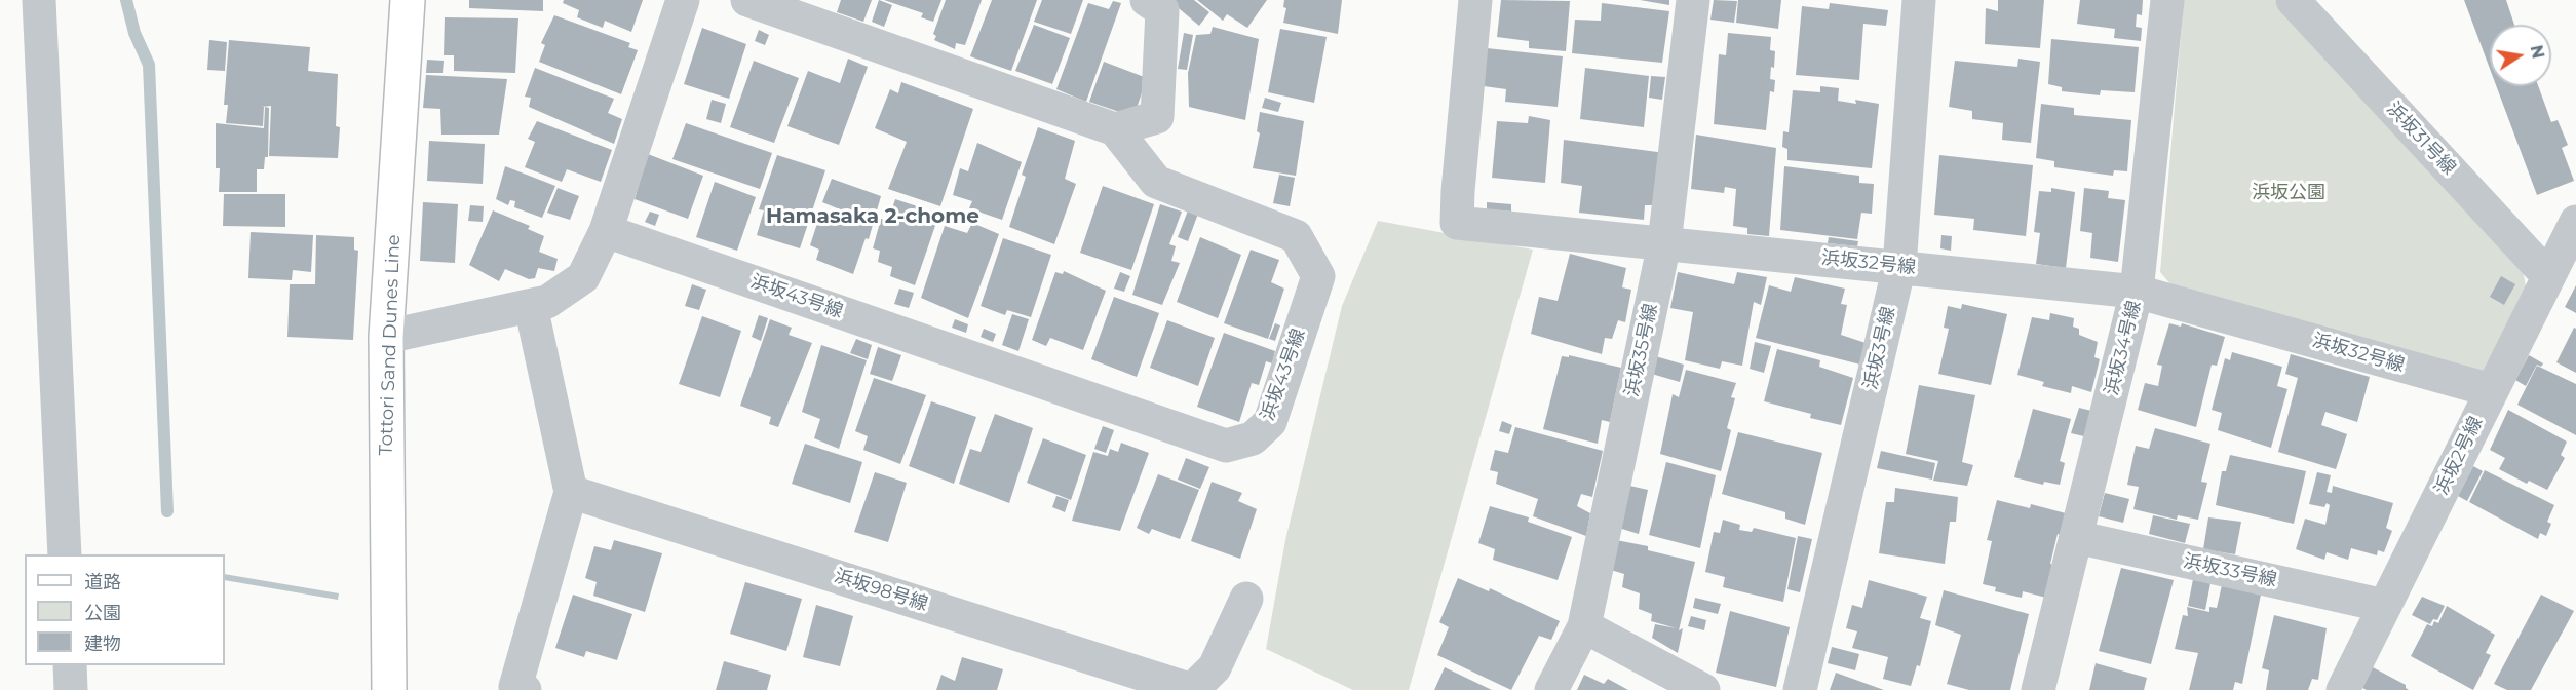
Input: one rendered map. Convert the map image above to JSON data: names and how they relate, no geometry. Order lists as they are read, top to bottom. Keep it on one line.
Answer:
{"streets":{"main road":["Tottori Sand Dunes Line"],"street":["浜坂31号線","浜坂32号線","浜坂43号線","浜坂3号線","浜坂34号線","浜坂35号線","浜坂2号線","浜坂33号線","浜坂98号線"]},"crossings":[["浜坂31号線","浜坂2号線"],["浜坂32号線","浜坂3号線"],["浜坂32号線","浜坂34号線"],["浜坂32号線","浜坂35号線"],["浜坂32号線","浜坂2号線"],["浜坂34号線","浜坂33号線"],["浜坂2号線","浜坂33号線"]],"districts":["Hamasaka 2-chome"],"parks":["浜坂公園"],"legend":["道路","公園","建物"],"north":"right"}
